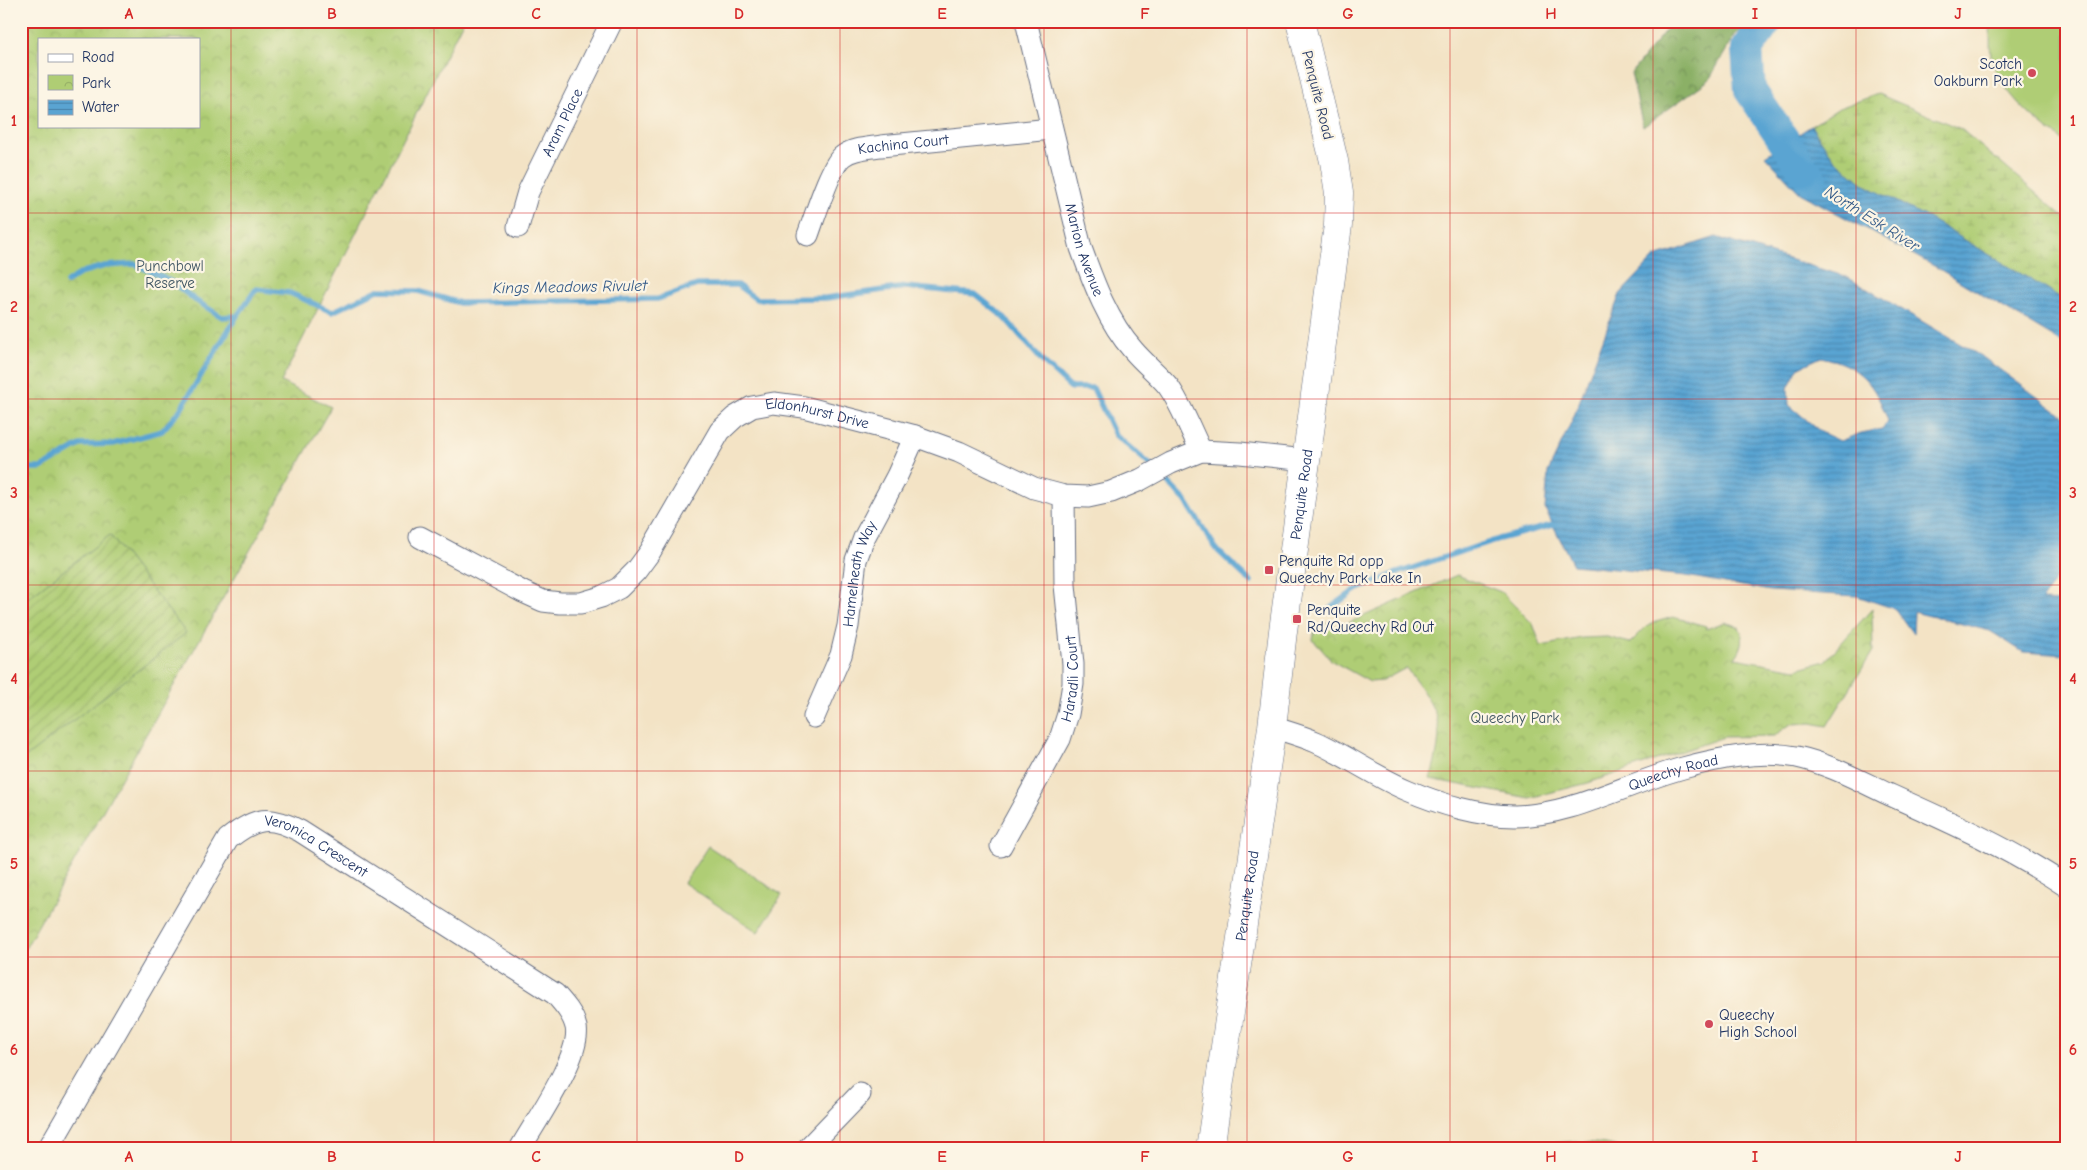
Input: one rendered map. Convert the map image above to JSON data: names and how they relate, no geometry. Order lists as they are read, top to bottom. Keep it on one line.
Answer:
{"streets":{"street":["Penquite Road","Aram Place","Kachina Court","Marion Avenue","Eldonhurst Drive","Hamelheath Way","Haradli Court","Queechy Road","Veronica Crescent"]},"crossings":[["Penquite Road","Eldonhurst Drive"],["Penquite Road","Queechy Road"],["Kachina Court","Marion Avenue"],["Marion Avenue","Eldonhurst Drive"],["Eldonhurst Drive","Hamelheath Way"],["Eldonhurst Drive","Haradli Court"]],"water":["North Esk River","Kings Meadows Rivulet"],"parks":["Punchbowl Reserve","Queechy Park"],"places":{"other":["Scotch Oakburn Park","Queechy High School"],"transit":["Penquite Rd opp Queechy Park Lake In","Penquite Rd/Queechy Rd Out"]},"legend":["Road","Park","Water"],"grid":{"columns":["A","B","C","D","E","F","G","H","I","J"],"rows":["1","2","3","4","5","6"]}}
